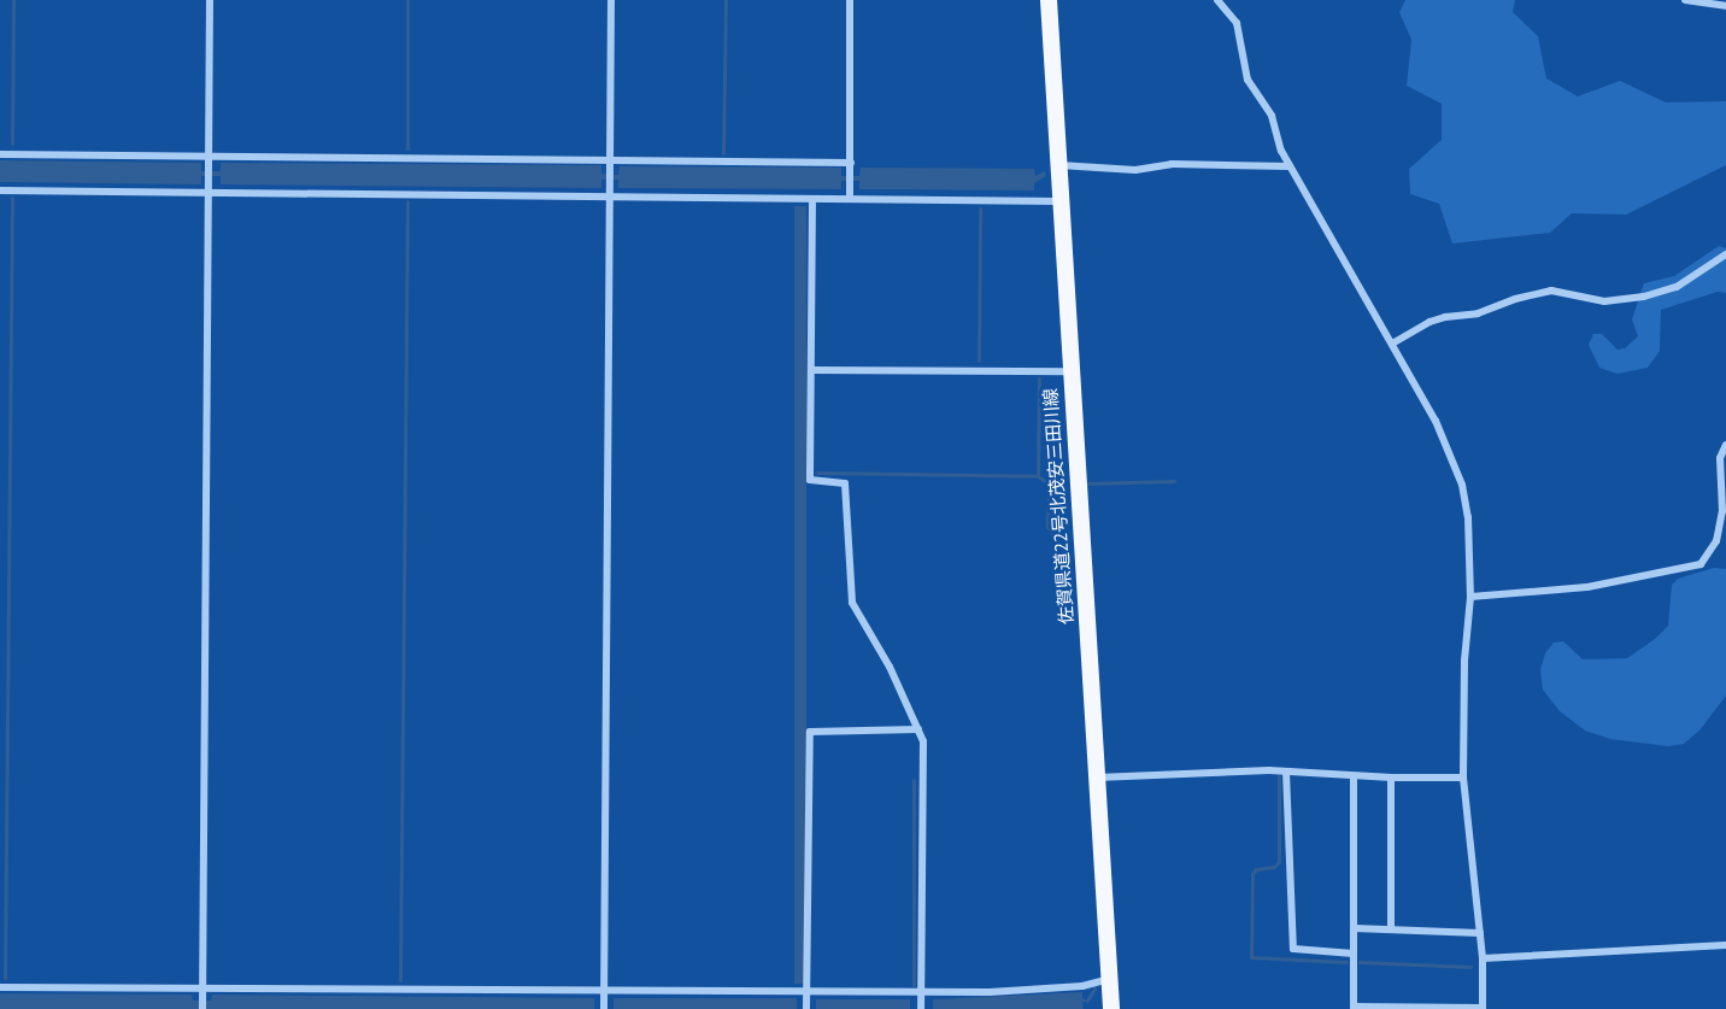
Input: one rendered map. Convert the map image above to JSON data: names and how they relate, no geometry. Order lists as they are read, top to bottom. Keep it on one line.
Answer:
{"streets":{"main road":["佐賀県道22号北茂安三田川線"]}}
